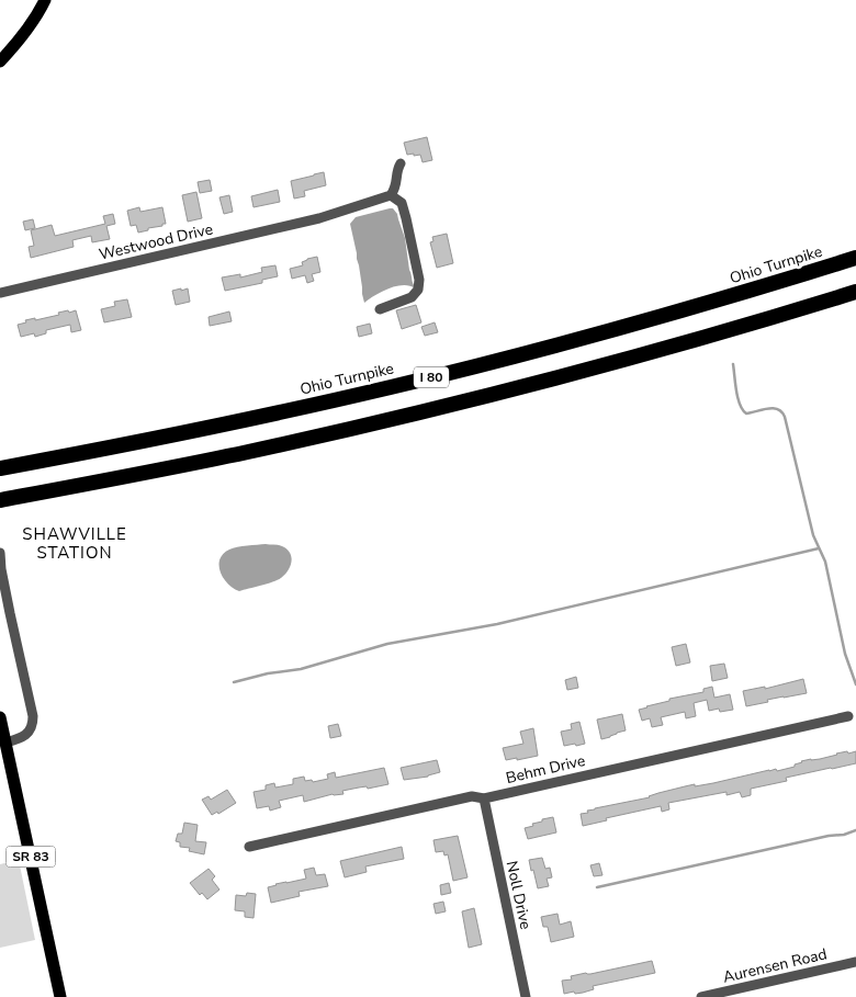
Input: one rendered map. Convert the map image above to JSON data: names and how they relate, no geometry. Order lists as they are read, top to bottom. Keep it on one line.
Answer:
{"streets":{"highway":["Ohio Turnpike","I 80"],"main road":["SR 83"],"street":["Westwood Drive","Behm Drive","Noll Drive","Aurensen Road"]},"crossings":[["Behm Drive","Noll Drive"]],"districts":["SHAWVILLE STATION"]}
